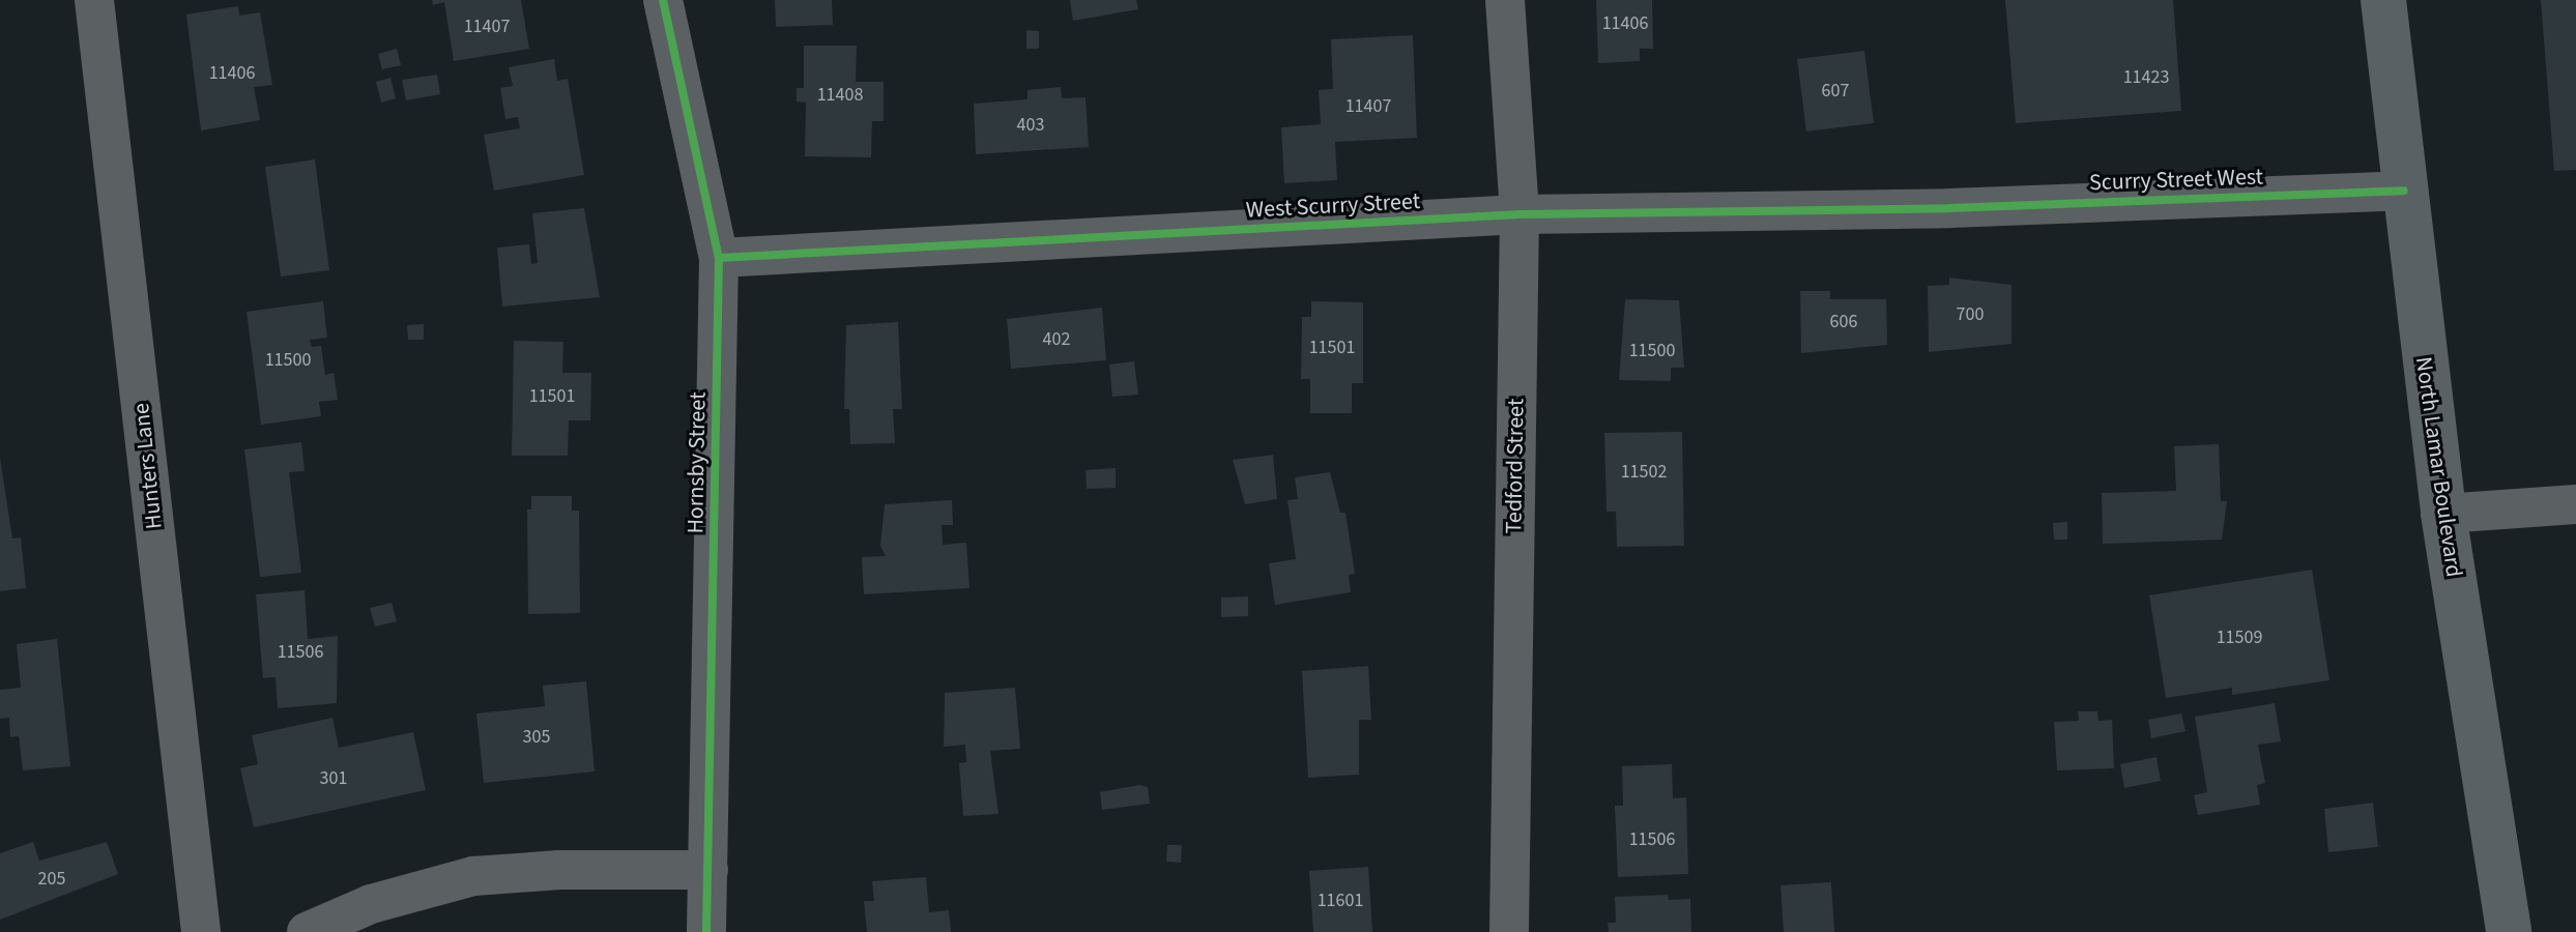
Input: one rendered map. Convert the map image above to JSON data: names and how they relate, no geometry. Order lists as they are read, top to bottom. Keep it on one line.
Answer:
{"streets":{"main road":["North Lamar Boulevard"],"street":["Scurry Street West","West Scurry Street","Hornsby Street","Hunters Lane","Tedford Street"]},"crossings":[["Scurry Street West","West Scurry Street"],["Scurry Street West","North Lamar Boulevard"],["West Scurry Street","Hornsby Street"],["West Scurry Street","Tedford Street"]],"house_numbers":["11406","11407","11406","11423","607","11408","11407","403","700","606","402","11501","11500","11500","11501","11502","11509","11506","305","301","11506","205","11601"]}
